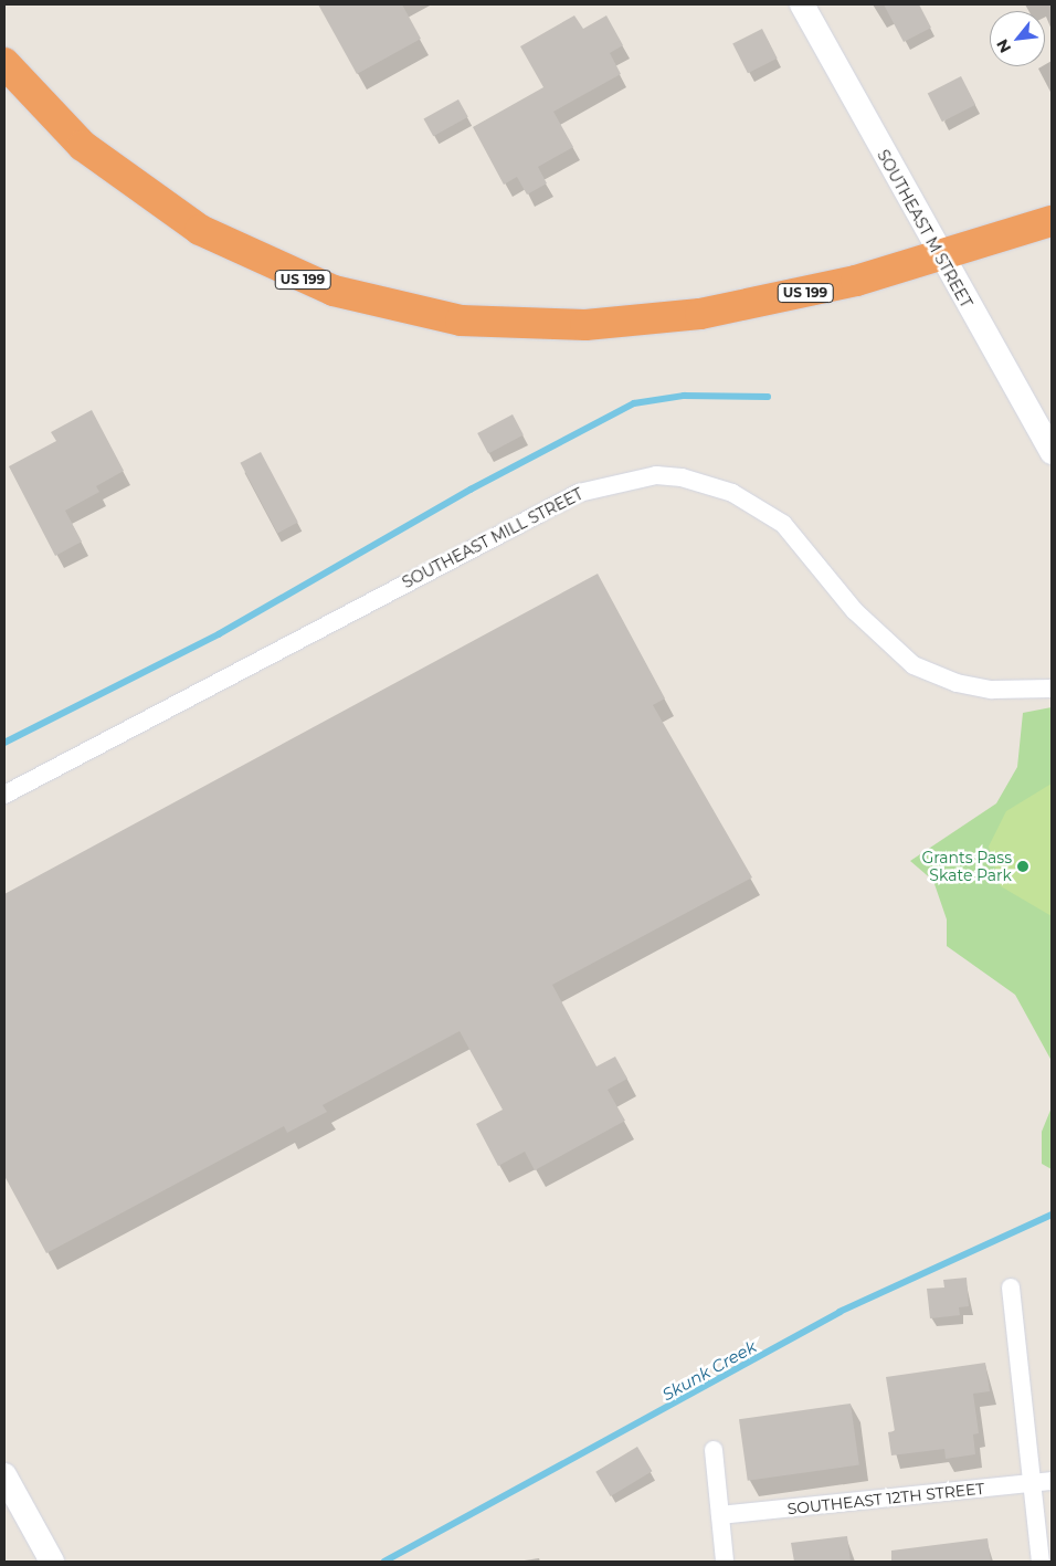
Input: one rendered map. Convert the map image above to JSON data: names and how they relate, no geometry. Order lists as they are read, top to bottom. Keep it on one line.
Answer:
{"streets":{"highway":["US 199"],"street":["SOUTHEAST M STREET","SOUTHEAST MILL STREET","SOUTHEAST 12TH STREET"]},"crossings":[["SOUTHEAST M STREET","US 199"]],"water":["Skunk Creek"],"places":["Grants Pass Skate Park"],"north":"bottom left"}
